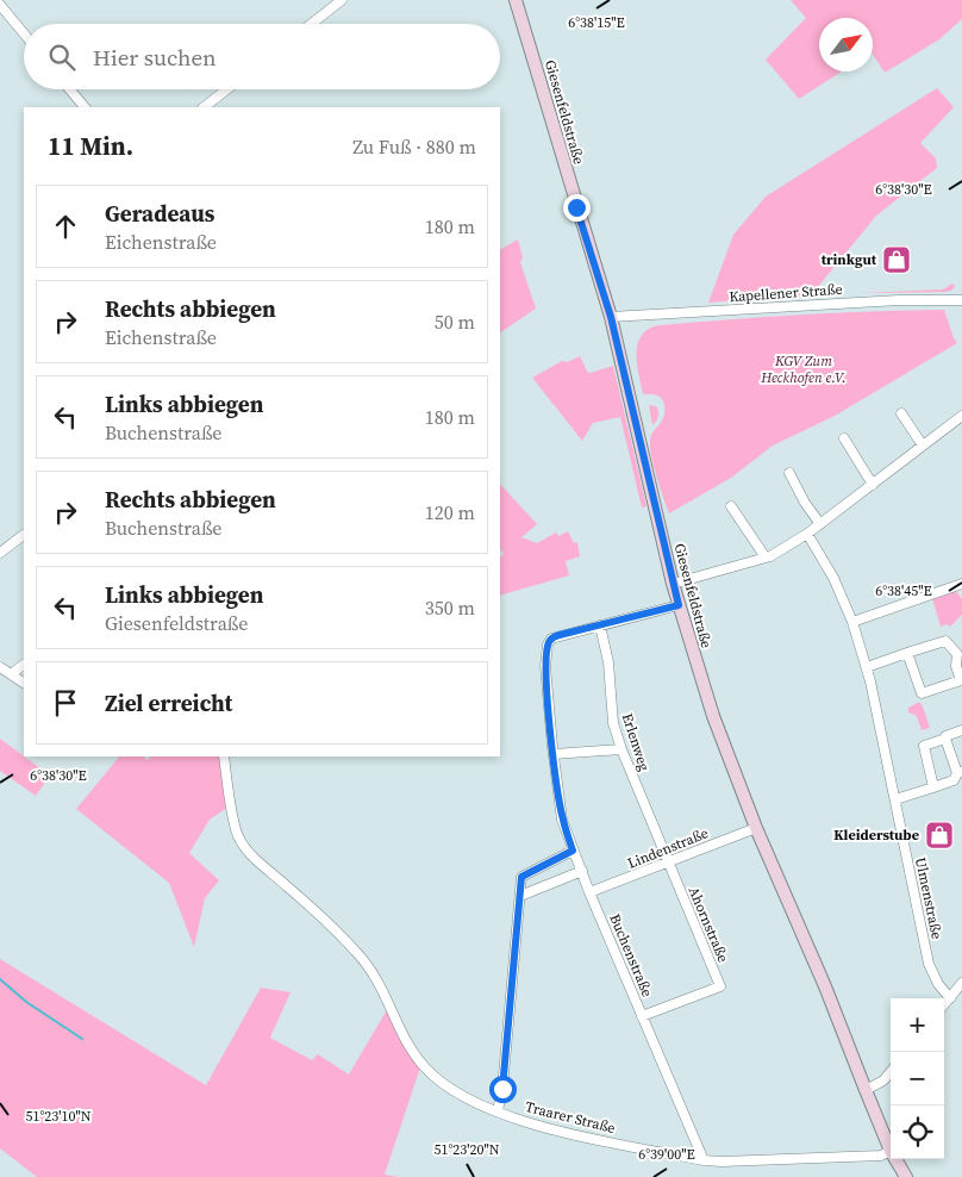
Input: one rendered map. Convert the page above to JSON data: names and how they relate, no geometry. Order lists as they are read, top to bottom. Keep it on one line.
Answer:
{"streets":{"main road":["Giesenfeldstraße"],"street":["Kapellener Straße","Erlenweg","Lindenstraße","Ulmenstraße","Ahornstraße","Buchenstraße","Traarer Straße"]},"crossings":[["Giesenfeldstraße","Kapellener Straße"],["Giesenfeldstraße","Lindenstraße"],["Giesenfeldstraße","Buchenstraße"],["Giesenfeldstraße","Traarer Straße"],["Erlenweg","Lindenstraße"],["Erlenweg","Ahornstraße"],["Erlenweg","Buchenstraße"],["Lindenstraße","Ahornstraße"],["Lindenstraße","Buchenstraße"],["Ahornstraße","Buchenstraße"],["Buchenstraße","Traarer Straße"]],"parks":["KGV Zum Heckhofen e.V."],"places":{"shop":["trinkgut","Kleiderstube"]},"north":"top right","page":{"search":"Hier suchen","heading":["11 Min.","Zu Fuß · 880 m"],"list":[["Geradeaus","Eichenstraße","180 m"],["Rechts abbiegen","Eichenstraße","50 m"],["Links abbiegen","Buchenstraße","180 m"],["Rechts abbiegen","Buchenstraße","120 m"],["Links abbiegen","Giesenfeldstraße","350 m"],"Ziel erreicht"],"map_buttons":["+","−"]},"coordinates":["6°38'15\"E","6°38'30\"E","6°38'45\"E","51°23'10\"N","51°23'20\"N","6°39'00\"E"]}
